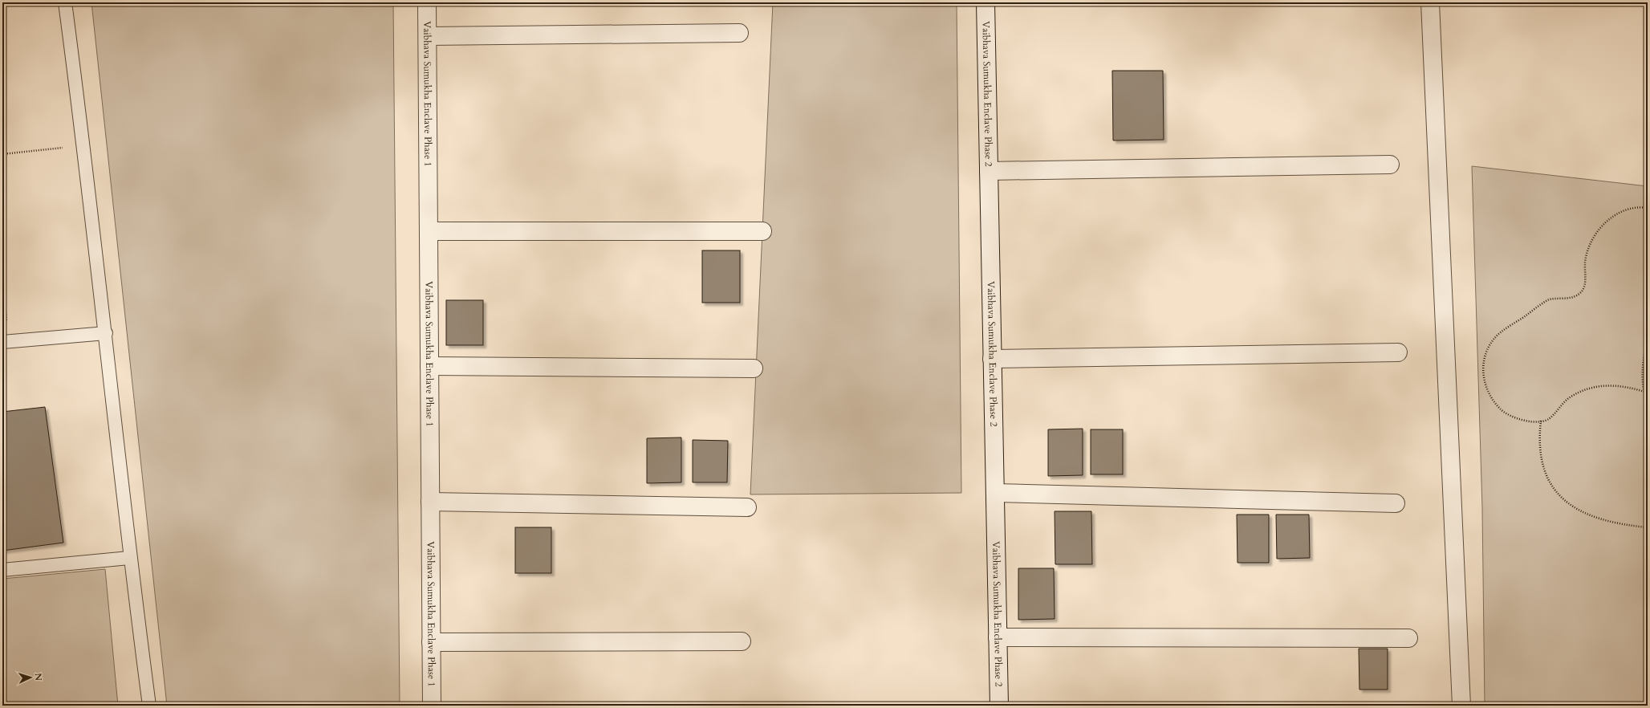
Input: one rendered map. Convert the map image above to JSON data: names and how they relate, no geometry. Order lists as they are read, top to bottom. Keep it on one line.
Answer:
{"streets":{"street":["Vaibhava Sumukha Enclave Phase 1","Vaibhava Sumukha Enclave Phase 2"]},"north":"right"}
